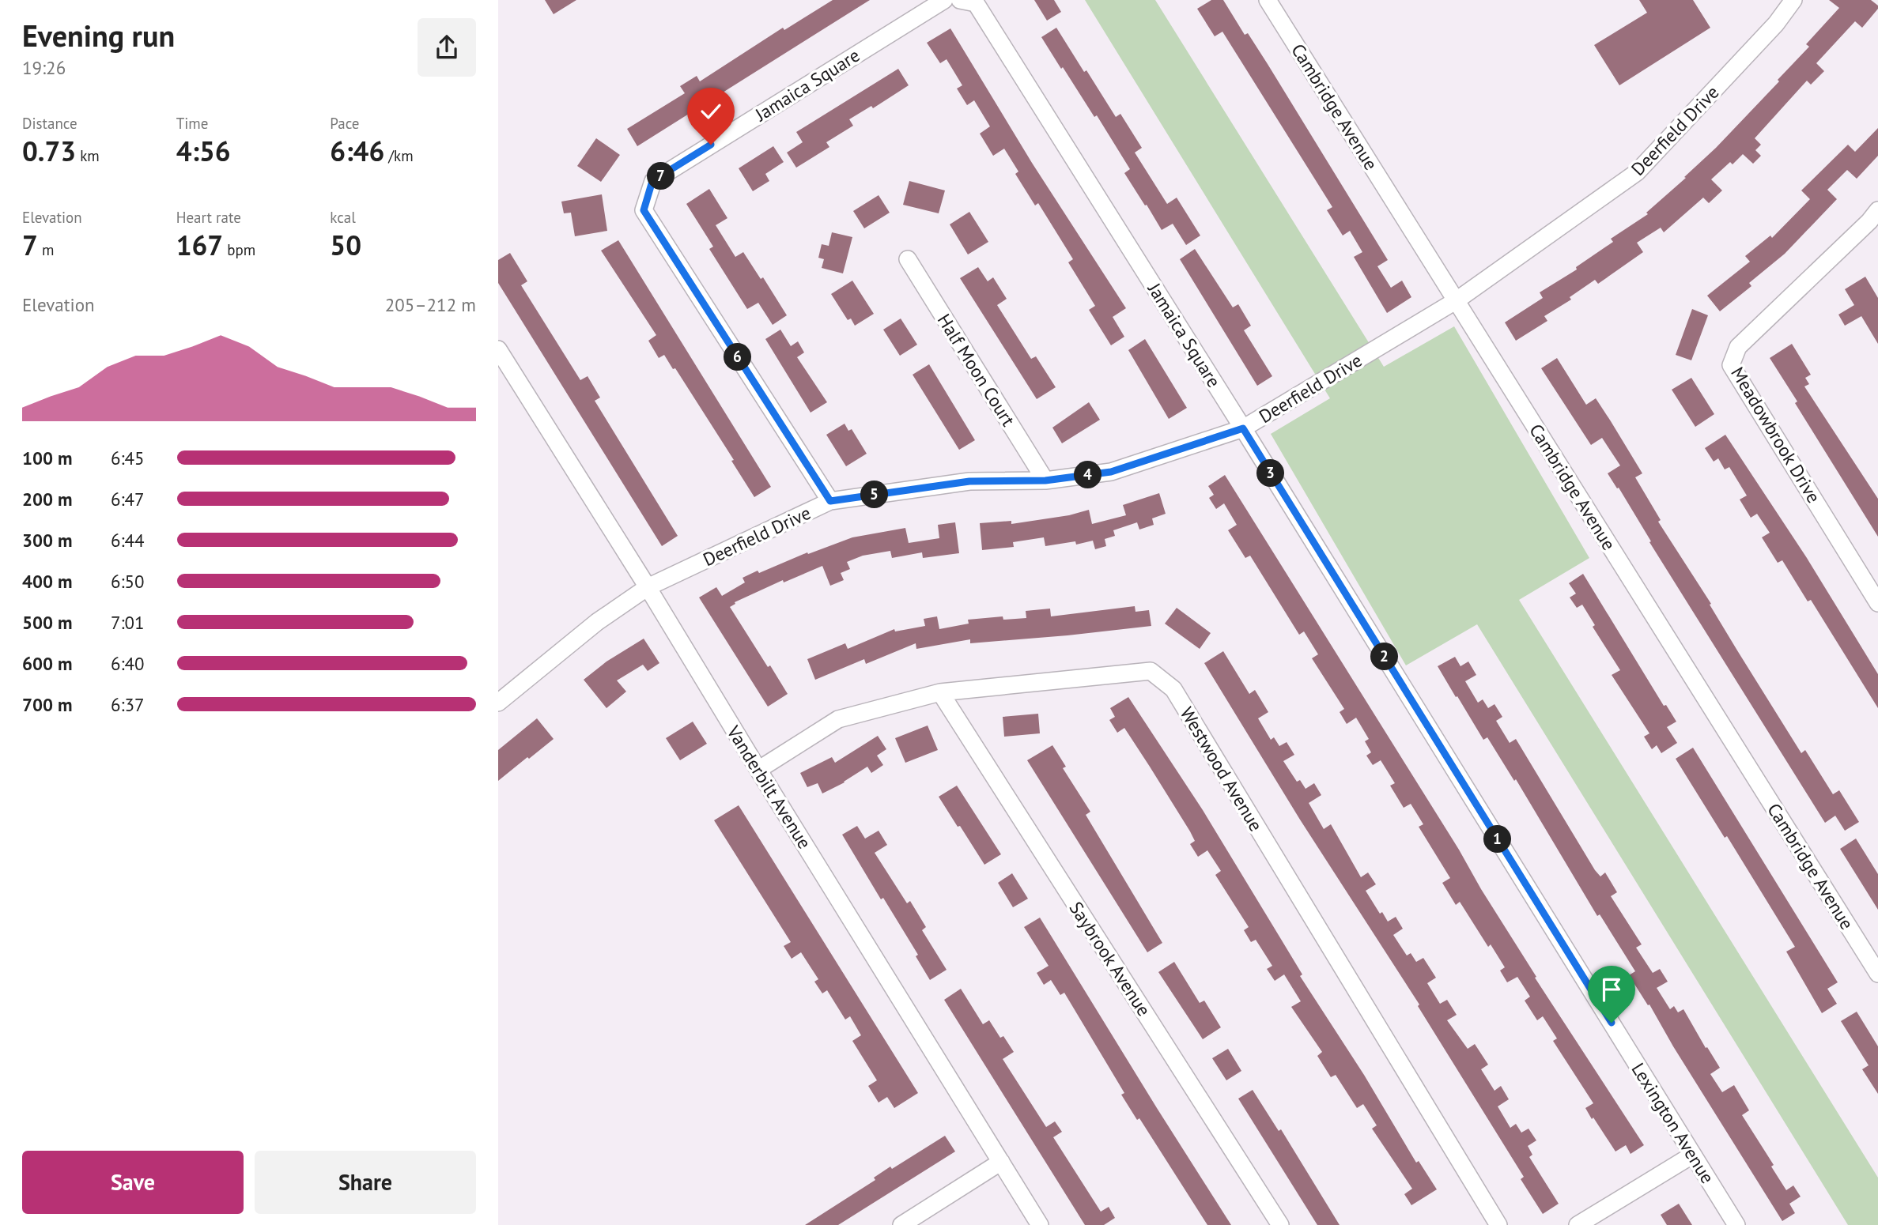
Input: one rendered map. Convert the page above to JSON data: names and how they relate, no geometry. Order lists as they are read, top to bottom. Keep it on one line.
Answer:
{"streets":{"street":["Jamaica Square","Cambridge Avenue","Deerfield Drive","Half Moon Court","Meadowbrook Drive","Westwood Avenue","Vanderbilt Avenue","Saybrook Avenue","Lexington Avenue"]},"crossings":[["Jamaica Square","Deerfield Drive"],["Jamaica Square","Lexington Avenue"],["Cambridge Avenue","Deerfield Drive"],["Deerfield Drive","Half Moon Court"],["Deerfield Drive","Vanderbilt Avenue"],["Deerfield Drive","Lexington Avenue"],["Westwood Avenue","Vanderbilt Avenue"],["Westwood Avenue","Saybrook Avenue"]],"page":{"heading":["Evening run","19:26"],"stats":[["Distance","0.73 km"],["Time","4:56"],["Pace","6:46 /km"],["Elevation","7 m"],["Heart rate","167 bpm"],["kcal","50"]],"pins":["7","6","3","4","5","2","1"],"chart":["Elevation","205–212 m"],"list":[{"name":"100 m","note":"6:45"},{"name":"200 m","note":"6:47"},{"name":"300 m","note":"6:44"},{"name":"400 m","note":"6:50"},{"name":"500 m","note":"7:01"},{"name":"600 m","note":"6:40"},{"name":"700 m","note":"6:37"}],"buttons":["Save","Share"]}}
